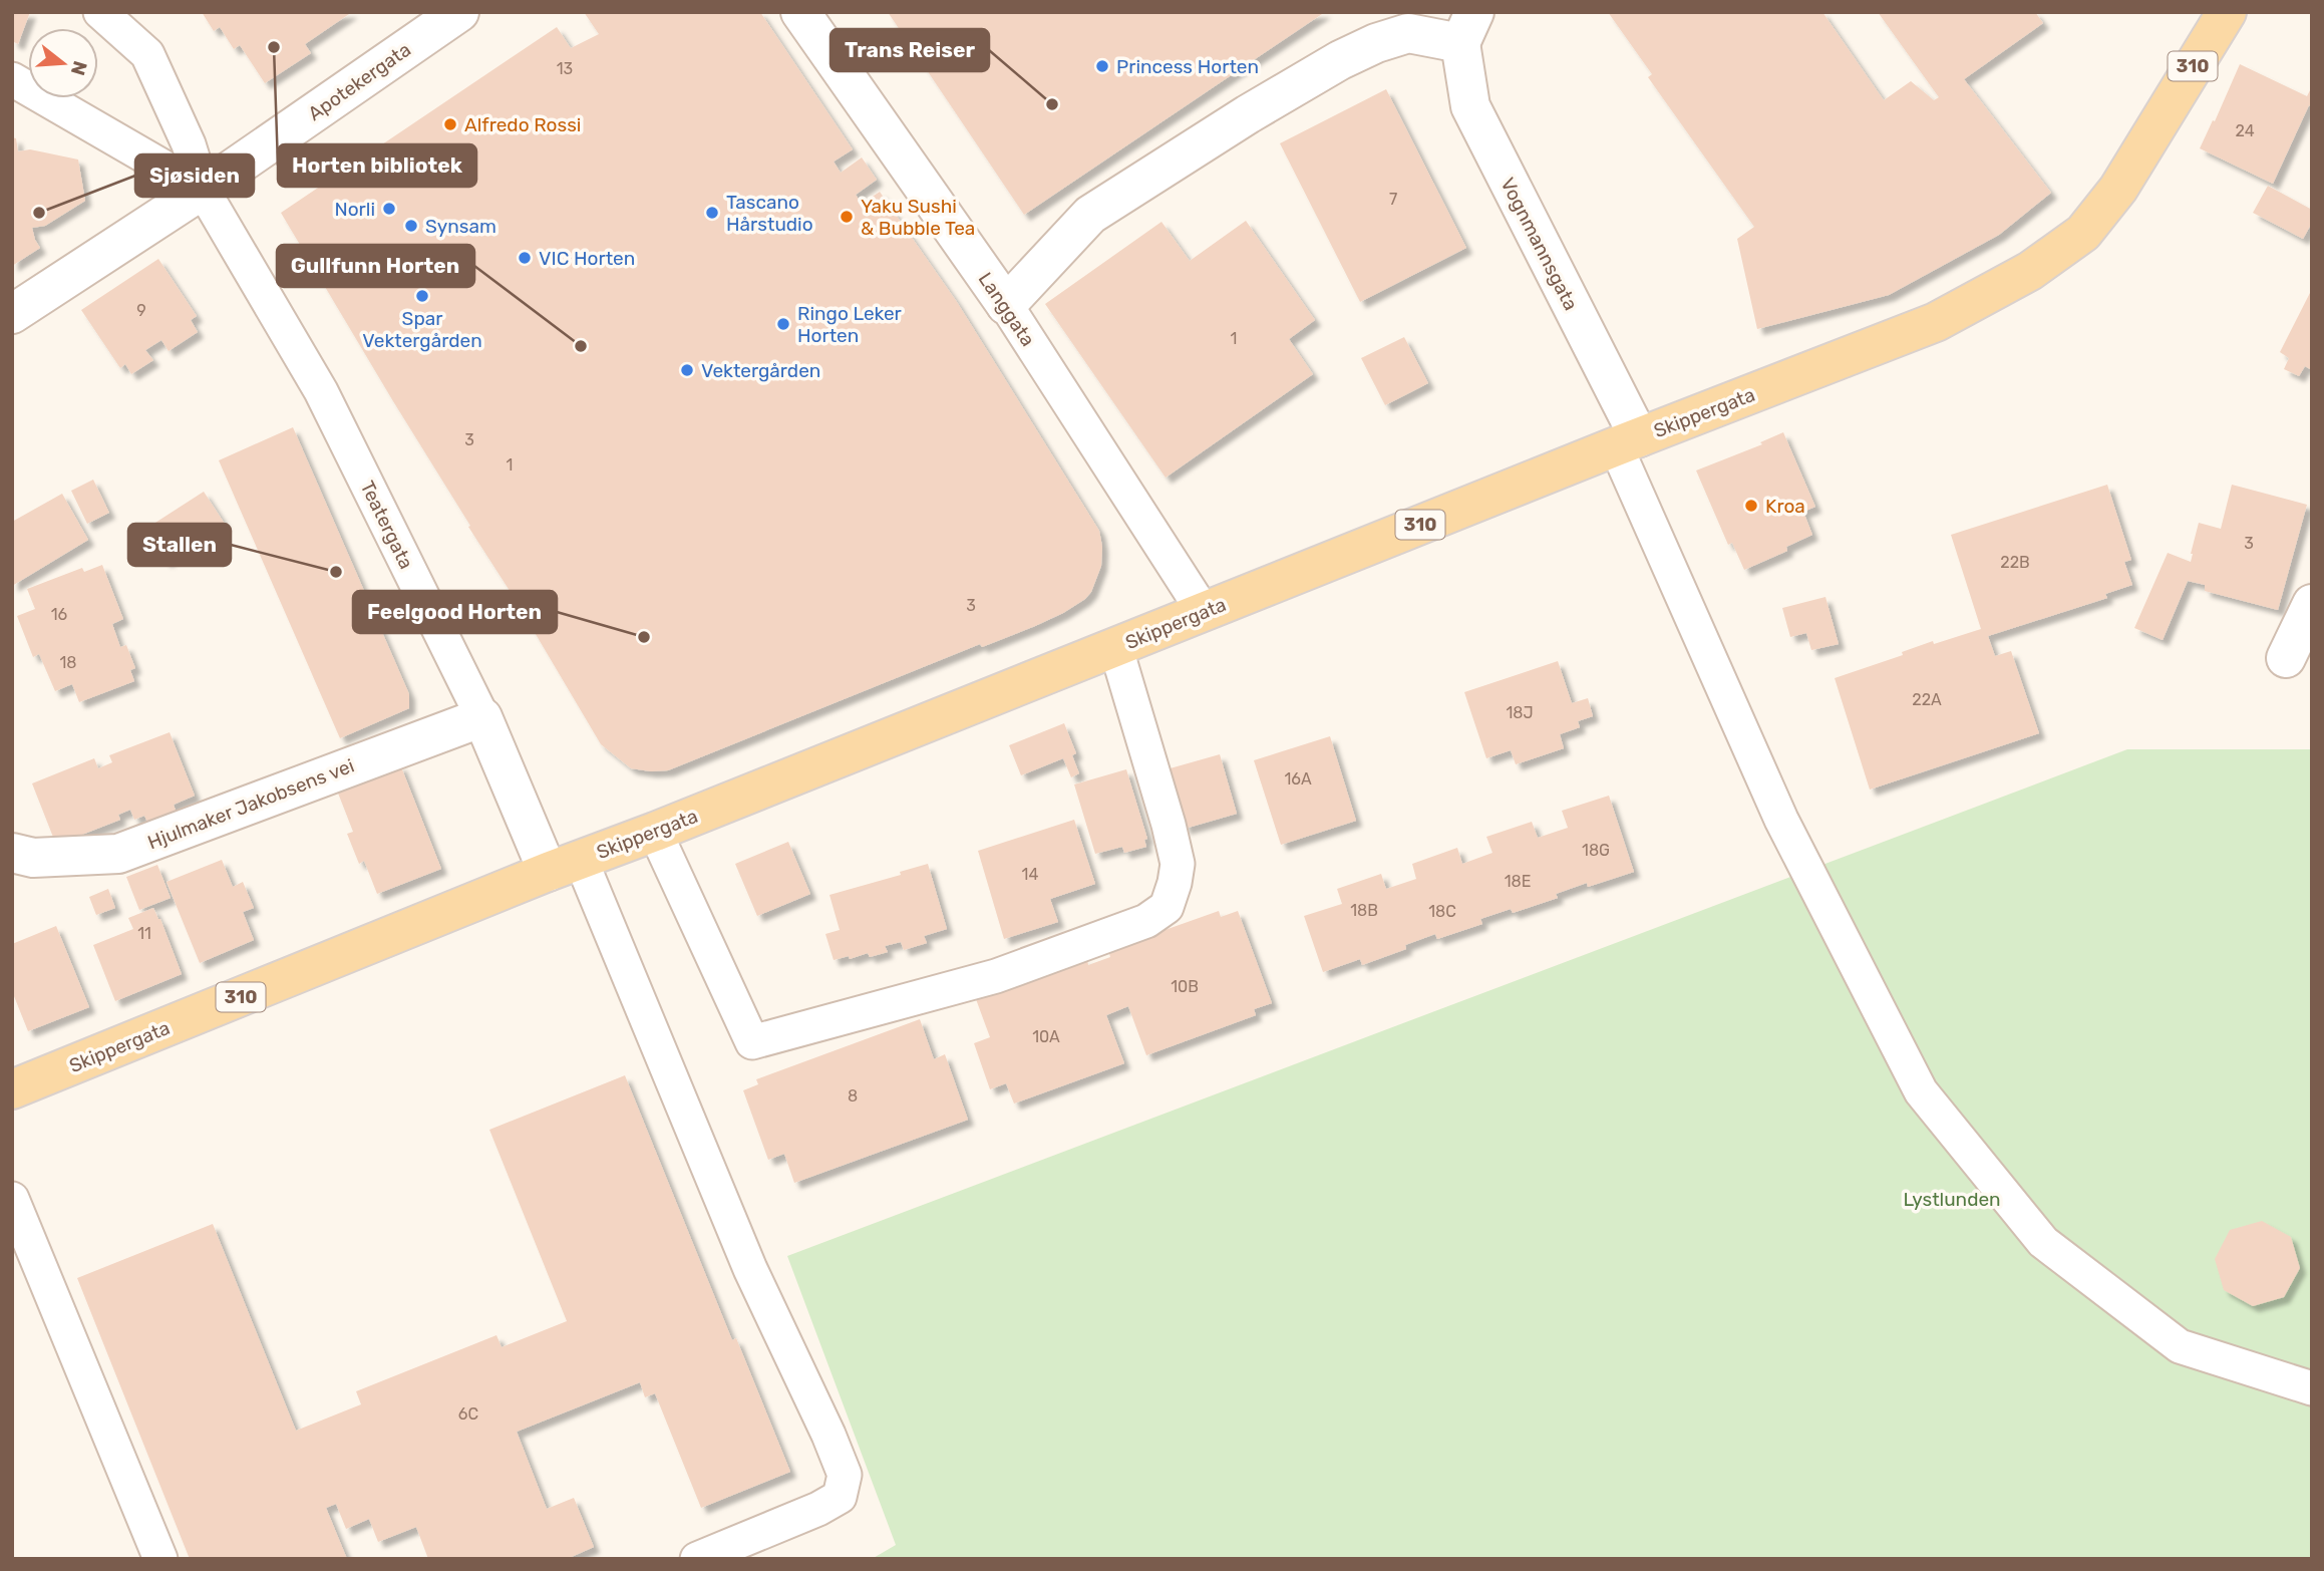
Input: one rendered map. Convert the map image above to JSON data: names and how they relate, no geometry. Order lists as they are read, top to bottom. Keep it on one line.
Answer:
{"streets":{"main road":["310","Skippergata"],"street":["Apotekergata","Vognmannsgata","Langgata","Teatergata","Hjulmaker Jakobsens vei"]},"crossings":[["Apotekergata","Teatergata"],["Vognmannsgata","Skippergata"],["Langgata","Skippergata"],["Skippergata","Teatergata"],["Teatergata","Hjulmaker Jakobsens vei"]],"parks":["Lystlunden"],"places":["Horten bibliotek","Princess Horten","Trans Reiser","Alfredo Rossi","Norli","Sjøsiden","Tascano Hårstudio","Yaku Sushi & Bubble Tea","Synsam","VIC Horten","Spar Vektergården","Ringo Leker Horten","Gullfunn Horten","Vektergården","Kroa","Stallen","Feelgood Horten"],"house_numbers":["13","24","7","9","1","3","1","3","22B","3","16","18","22A","18J","16A","18G","14","18E","18B","18C","11","10B","10A","8","6C"],"north":"right"}
